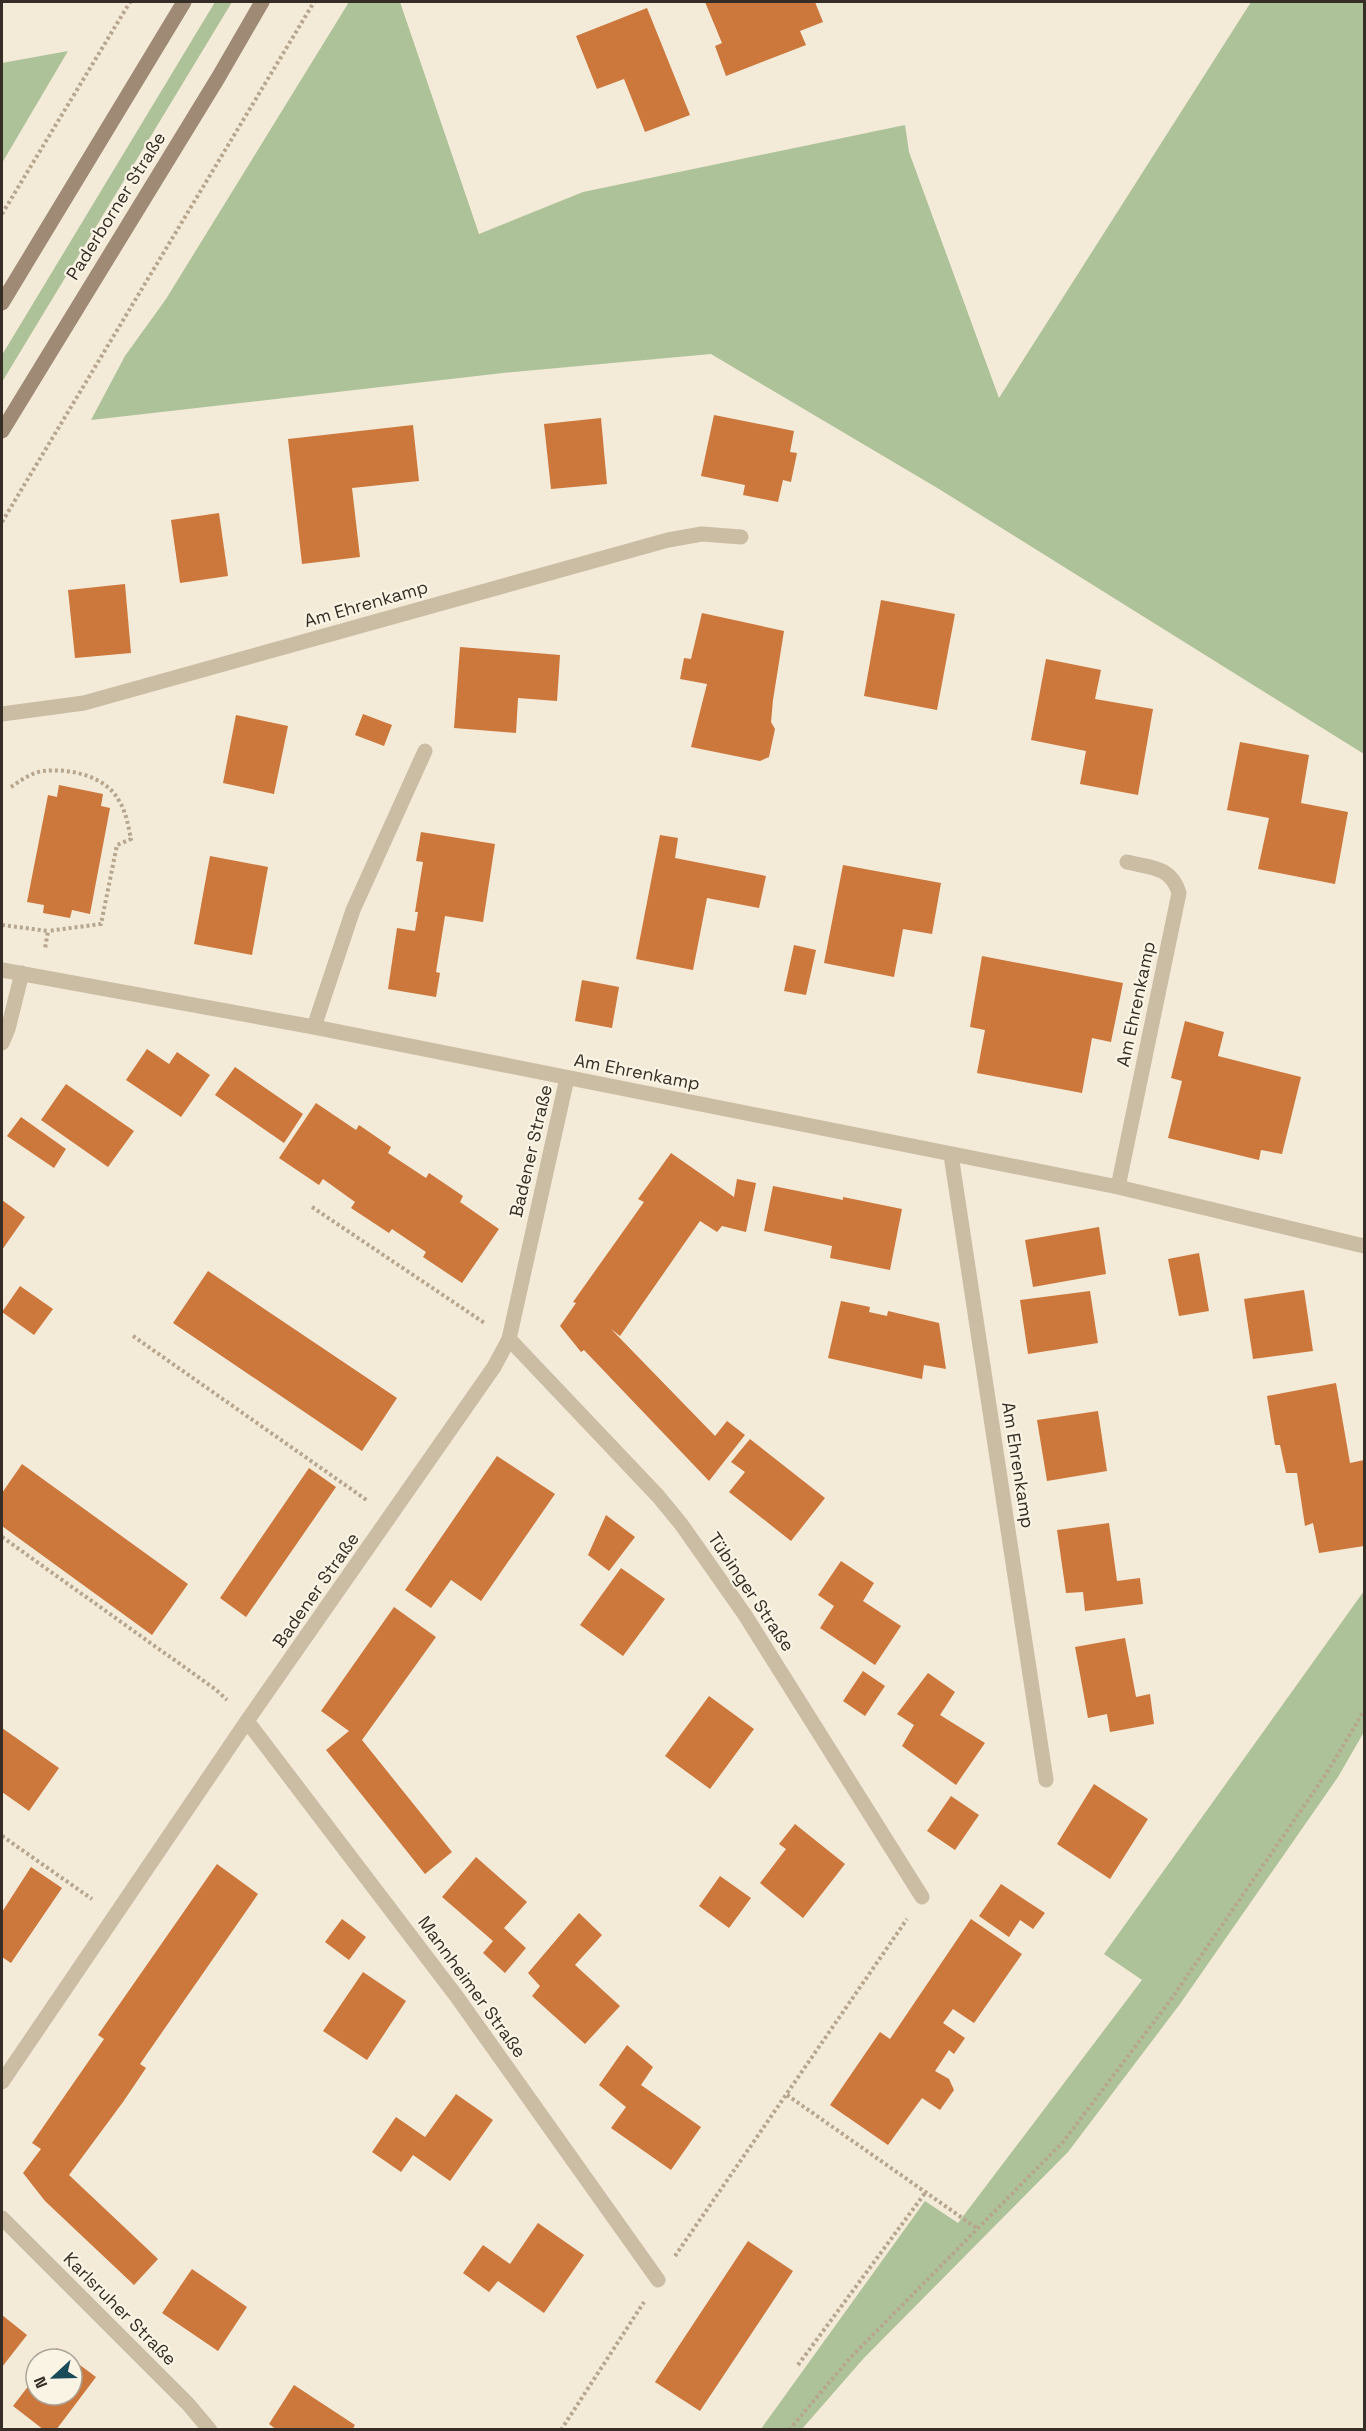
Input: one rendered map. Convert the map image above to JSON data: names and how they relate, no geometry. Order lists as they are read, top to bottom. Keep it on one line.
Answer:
{"streets":{"main road":["Paderborner Straße"],"street":["Am Ehrenkamp","Badener Straße","Tübinger Straße","Mannheimer Straße","Karlsruher Straße"]},"crossings":[["Am Ehrenkamp","Badener Straße"],["Badener Straße","Tübinger Straße"],["Badener Straße","Mannheimer Straße"]],"north":"left"}
